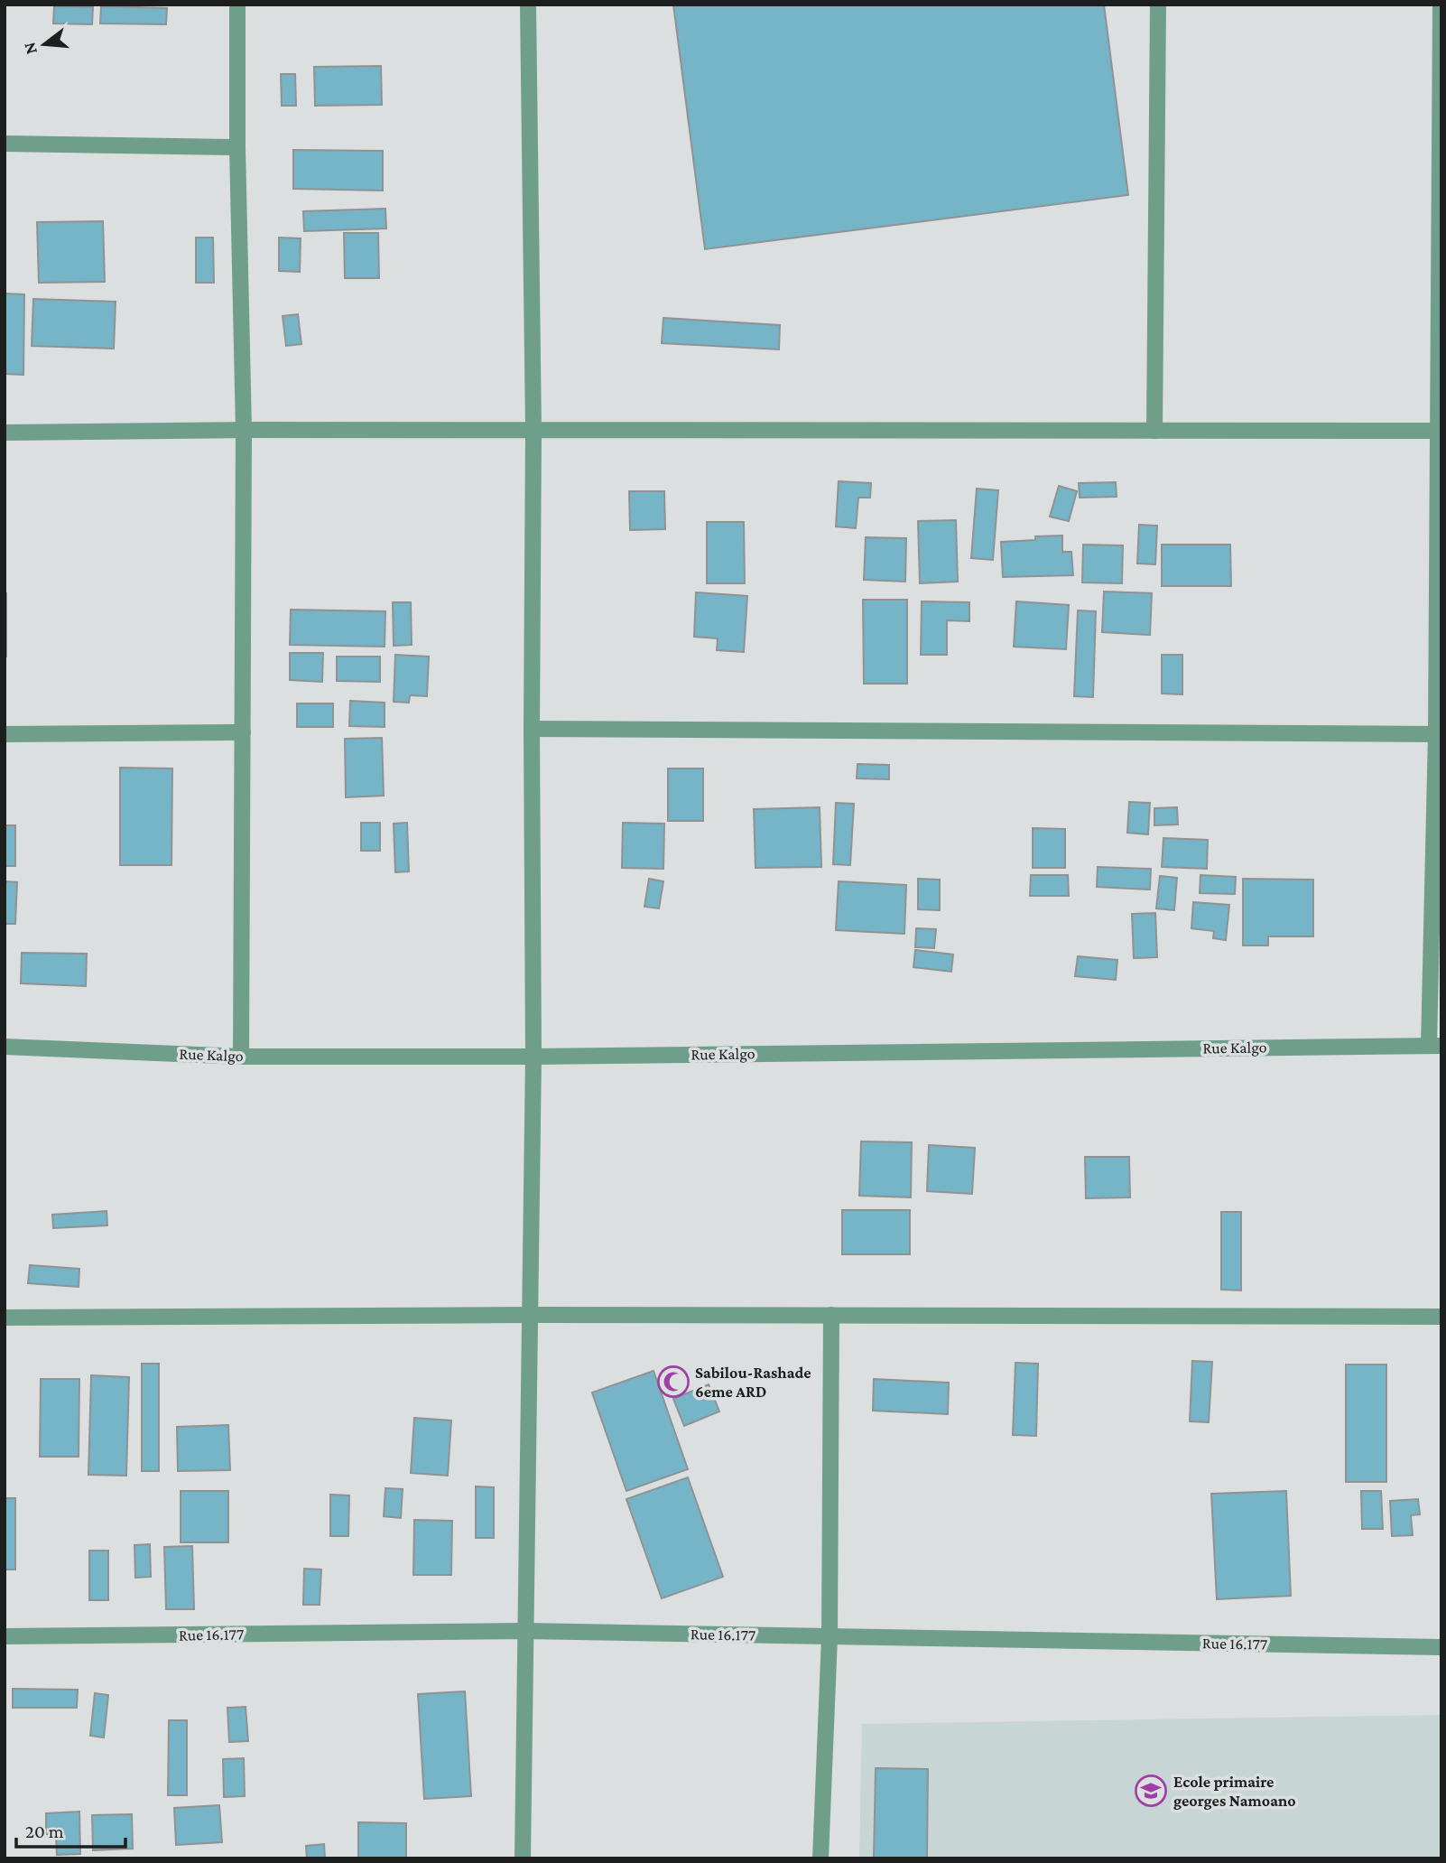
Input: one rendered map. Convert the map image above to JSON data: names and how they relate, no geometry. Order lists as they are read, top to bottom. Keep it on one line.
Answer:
{"streets":{"street":["Rue Kalgo","Rue 16.177"]},"places":{"mosque":["Sabilou-Rashade 6eme ARD"],"school or university":["Ecole primaire georges Namoano"]},"scale_bar":"20 m","north":"left"}
